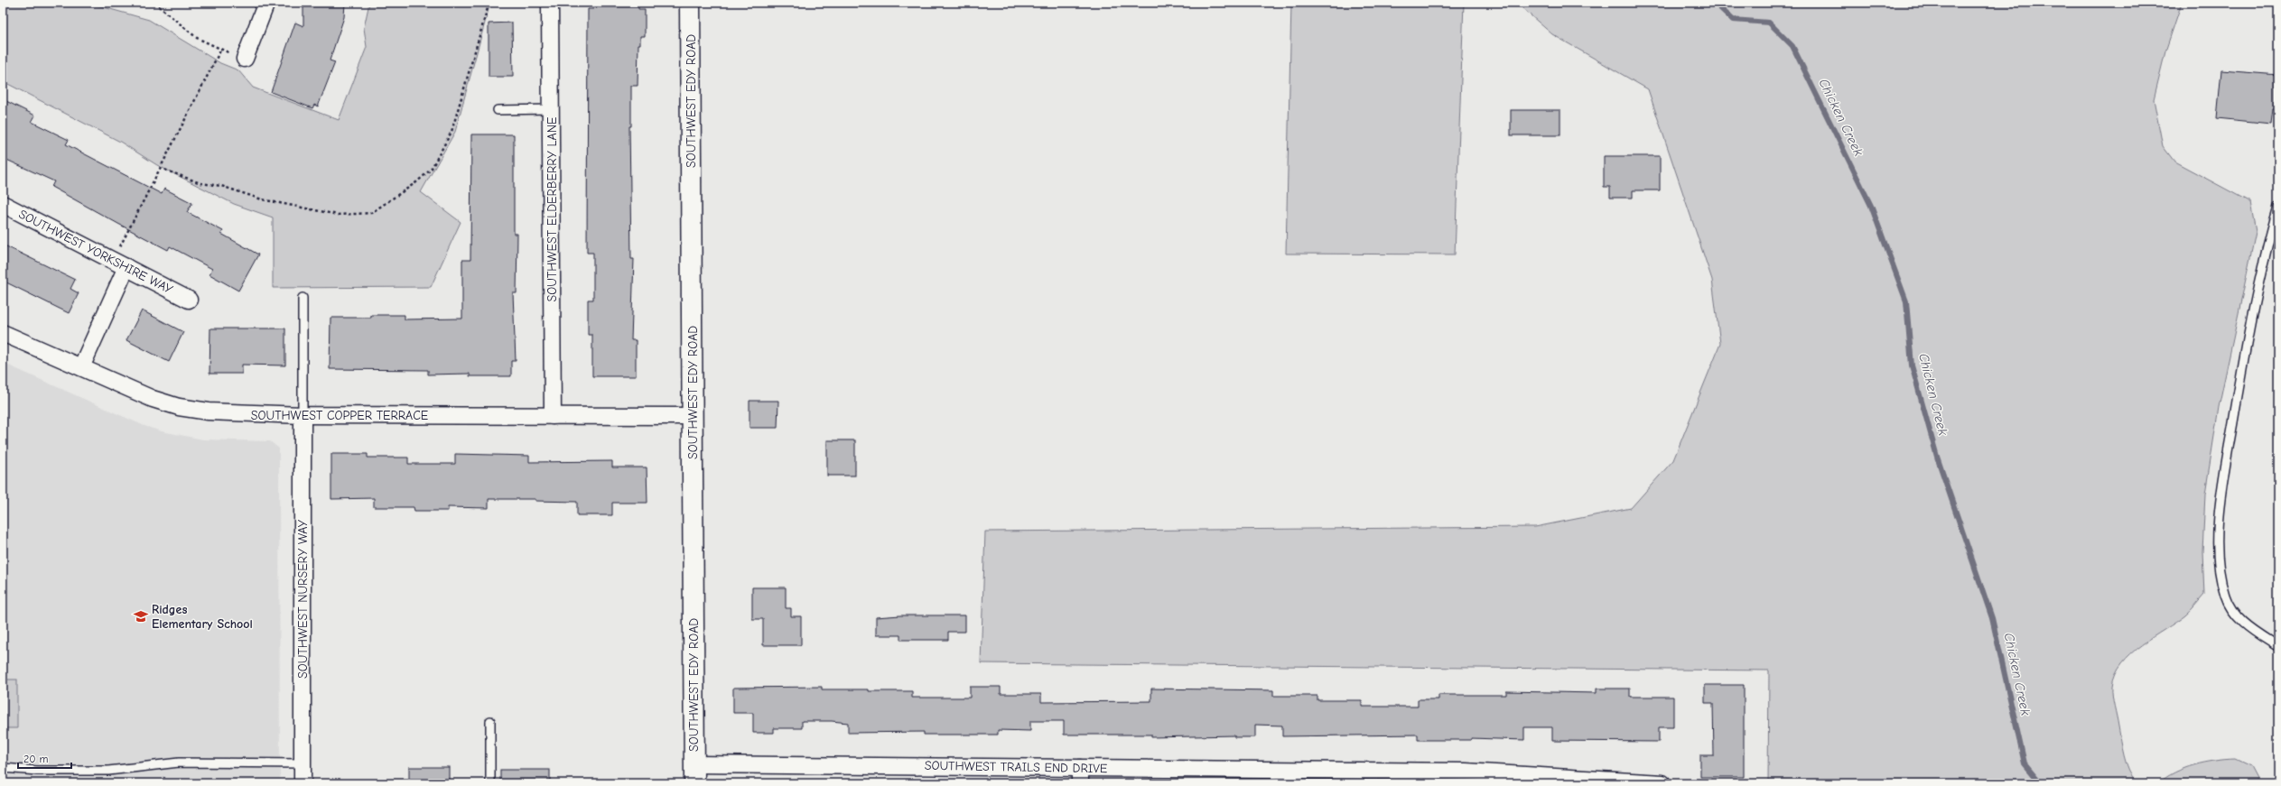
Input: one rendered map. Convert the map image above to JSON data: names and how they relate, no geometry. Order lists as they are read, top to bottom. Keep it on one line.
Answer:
{"streets":{"main road":["SOUTHWEST EDY ROAD"],"street":["SOUTHWEST ELDERBERRY LANE","SOUTHWEST YORKSHIRE WAY","SOUTHWEST COPPER TERRACE","SOUTHWEST NURSERY WAY","SOUTHWEST TRAILS END DRIVE"]},"crossings":[["SOUTHWEST EDY ROAD","SOUTHWEST COPPER TERRACE"],["SOUTHWEST EDY ROAD","SOUTHWEST TRAILS END DRIVE"],["SOUTHWEST ELDERBERRY LANE","SOUTHWEST COPPER TERRACE"],["SOUTHWEST COPPER TERRACE","SOUTHWEST NURSERY WAY"]],"water":["Chicken Creek"],"places":{"school or university":["Ridges Elementary School"]},"scale_bar":"20 m"}
